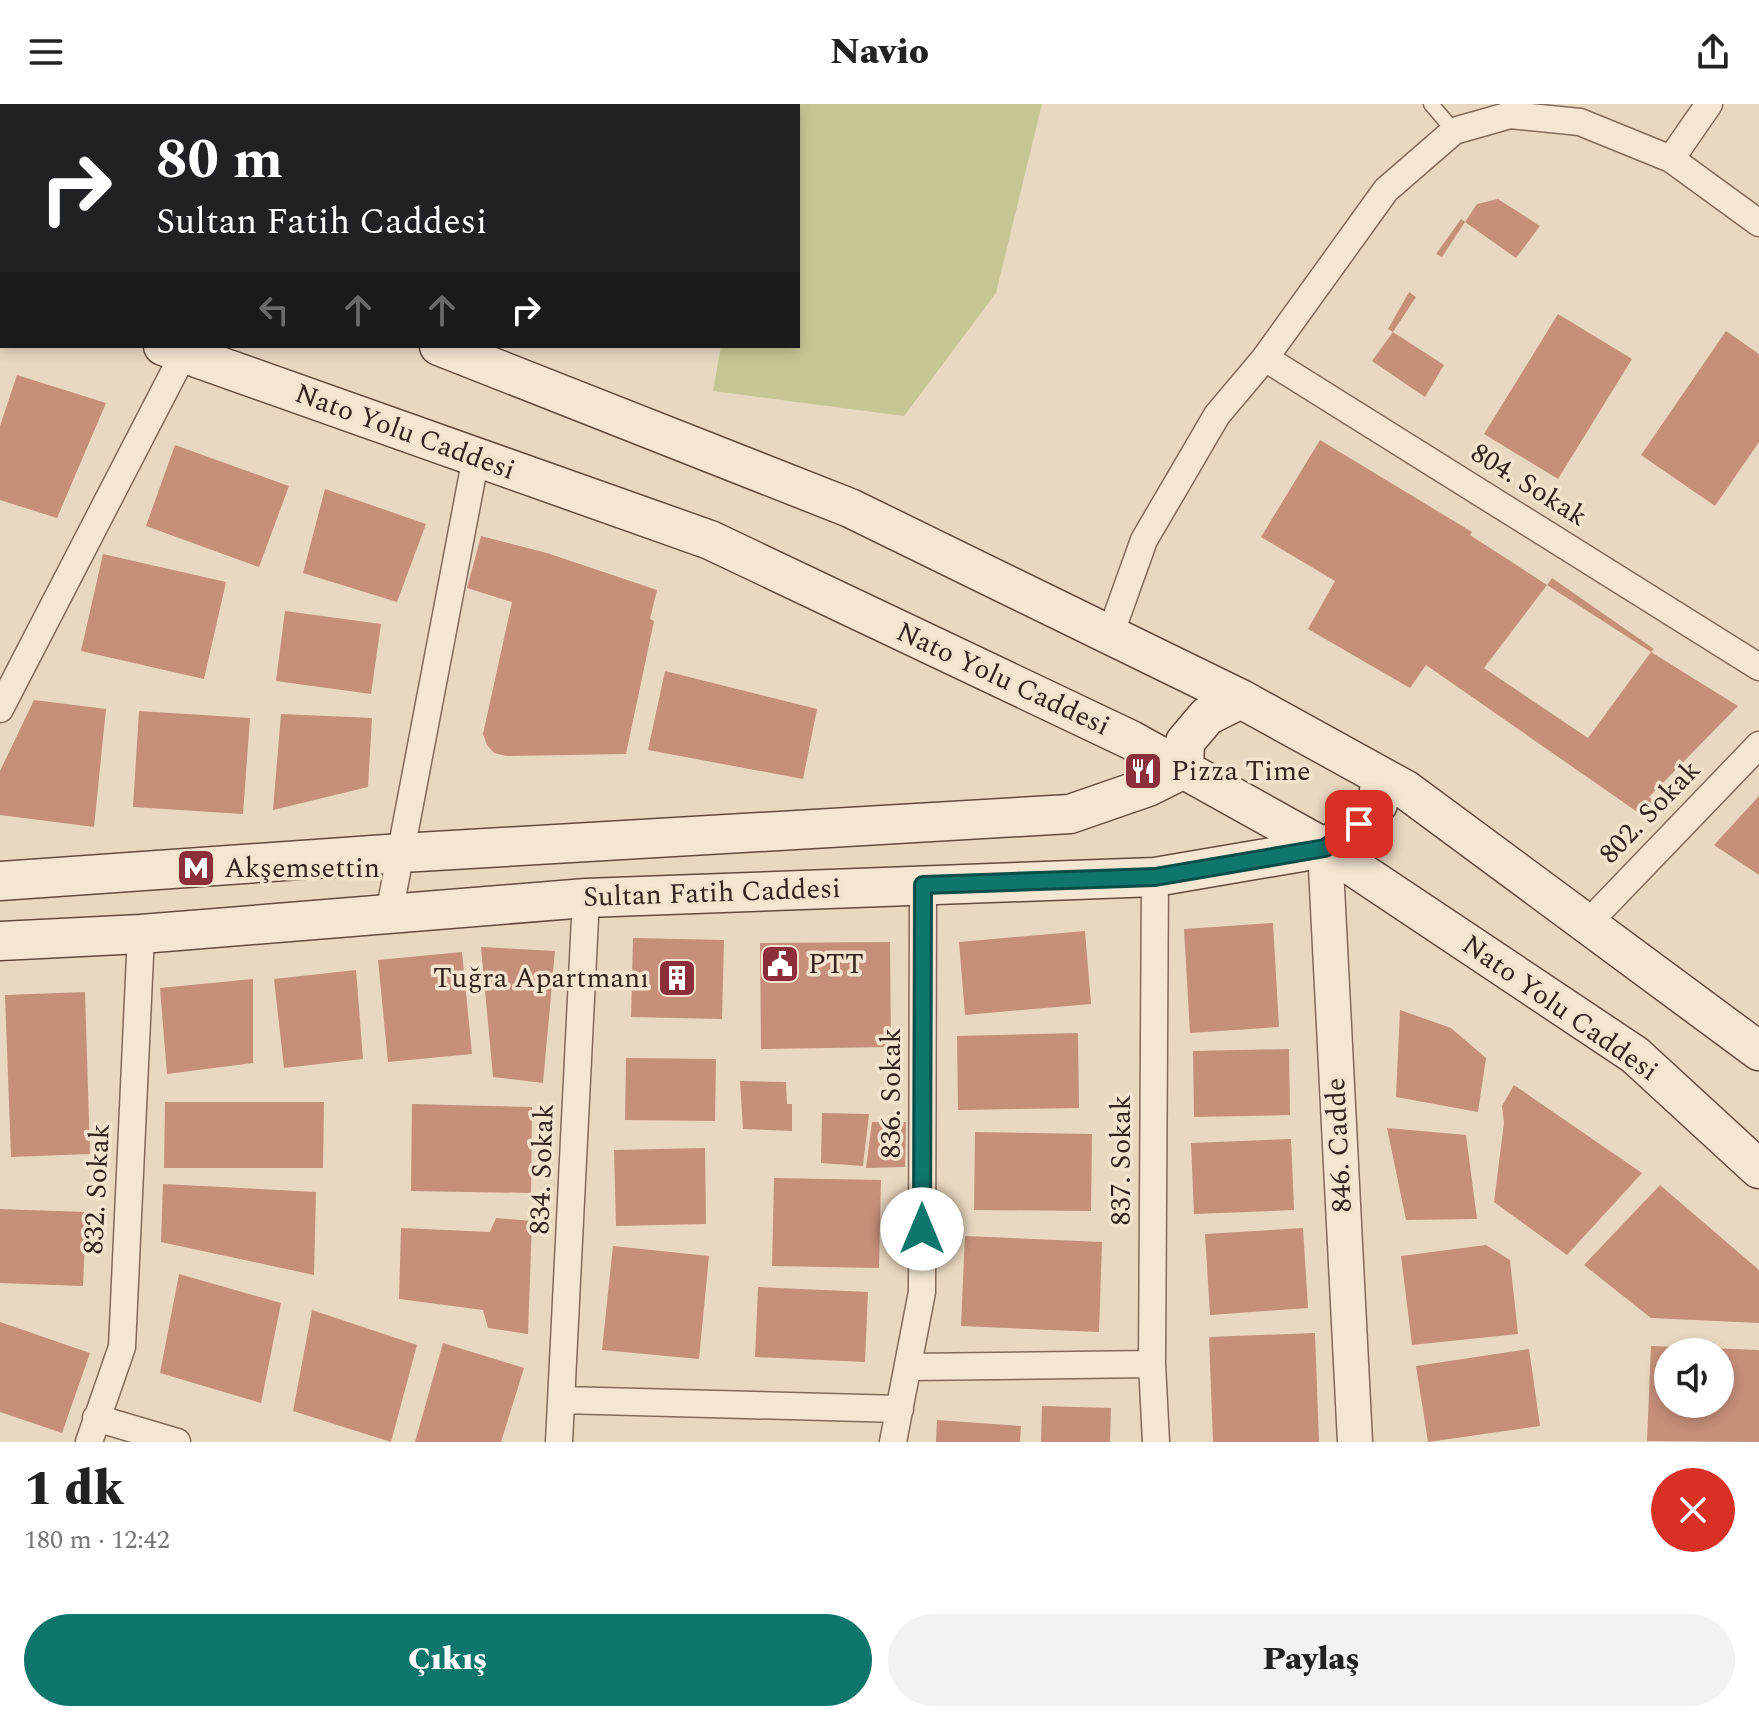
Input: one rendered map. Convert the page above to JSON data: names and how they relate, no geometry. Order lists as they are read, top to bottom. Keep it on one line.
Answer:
{"streets":{"main road":["Nato Yolu Caddesi","Sultan Fatih Caddesi"],"street":["804. Sokak","802. Sokak","836. Sokak","846. Cadde","837. Sokak","834. Sokak","832. Sokak"]},"crossings":[["Nato Yolu Caddesi","Sultan Fatih Caddesi"],["Nato Yolu Caddesi","846. Cadde"],["Sultan Fatih Caddesi","836. Sokak"],["Sultan Fatih Caddesi","846. Cadde"],["Sultan Fatih Caddesi","837. Sokak"],["Sultan Fatih Caddesi","834. Sokak"],["Sultan Fatih Caddesi","832. Sokak"]],"places":{"restaurant":["Pizza Time"],"metro station":["Akşemsettin"],"public building":["PTT"],"building":["Tuğra Apartmanı"]},"page":{"header":"Navio","turn":["80 m","Sultan Fatih Caddesi"],"heading":["1 dk","180 m · 12:42"],"buttons":["Çıkış","Paylaş"]}}
